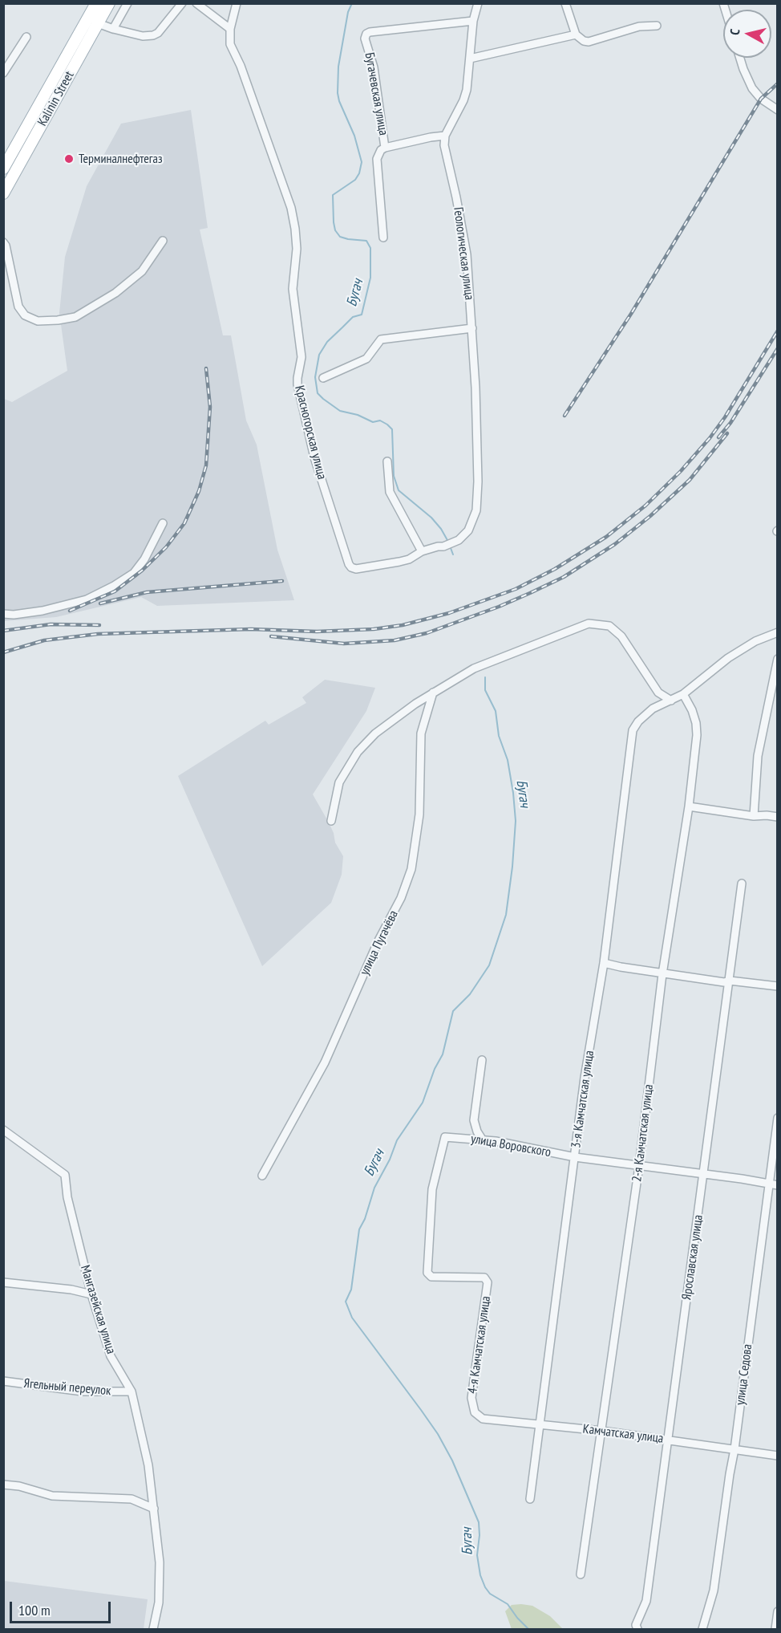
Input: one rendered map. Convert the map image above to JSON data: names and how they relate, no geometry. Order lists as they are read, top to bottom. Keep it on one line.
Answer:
{"streets":{"main road":["Kalinin Street"],"street":["Бугачевская улица","Геологическая улица","Красногорская улица","улица Пугачёва","3-я Камчатская улица","2-я Камчатская улица","улица Воровского","Ярославская улица","Мангазейская улица","4-я Камчатская улица","улица Седова","Ягельный переулок","Камчатская улица"]},"crossings":[["Геологическая улица","Красногорская улица"],["3-я Камчатская улица","улица Воровского"],["3-я Камчатская улица","Камчатская улица"],["2-я Камчатская улица","улица Воровского"],["2-я Камчатская улица","Камчатская улица"],["улица Воровского","Ярославская улица"],["улица Воровского","4-я Камчатская улица"],["улица Воровского","улица Седова"],["Ярославская улица","Камчатская улица"],["Мангазейская улица","Ягельный переулок"],["4-я Камчатская улица","Камчатская улица"],["улица Седова","Камчатская улица"]],"water":["Бугач"],"places":["Терминалнефтегаз"],"scale_bar":"100 m","north":"left"}
